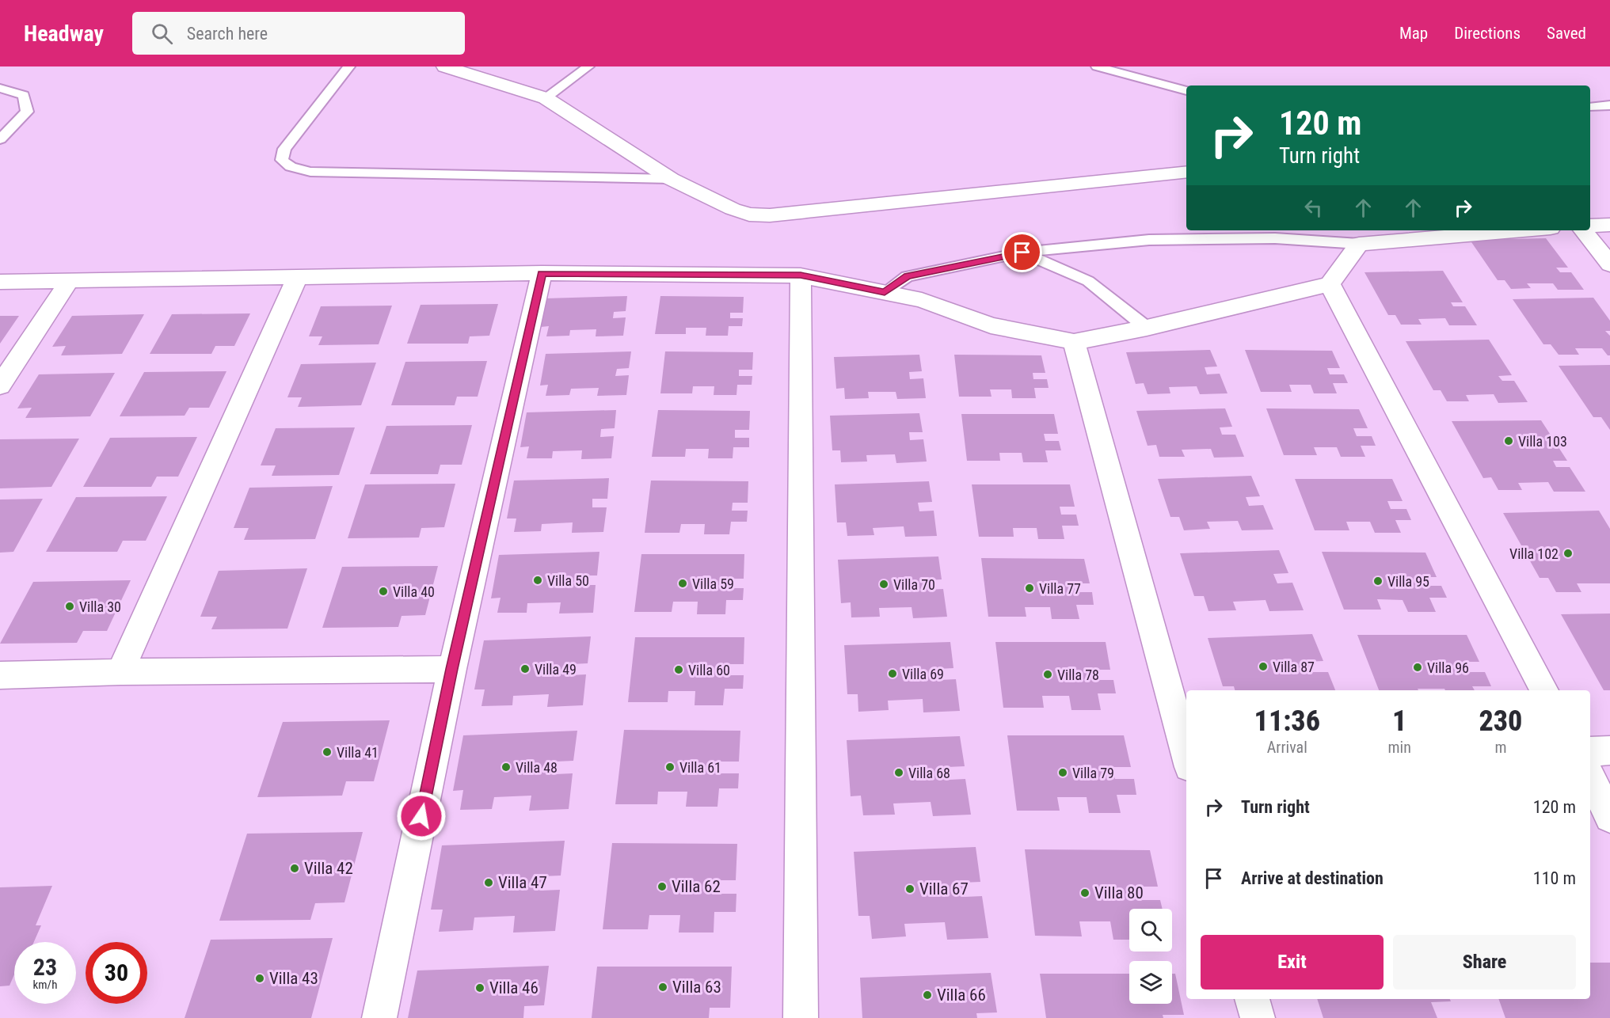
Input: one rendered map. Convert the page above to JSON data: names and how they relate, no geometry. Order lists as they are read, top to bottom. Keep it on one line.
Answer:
{"places":["Villa 103","Villa 102","Villa 50","Villa 95","Villa 59","Villa 70","Villa 77","Villa 40","Villa 30","Villa 87","Villa 96","Villa 49","Villa 60","Villa 69","Villa 78","Villa 41","Villa 48","Villa 61","Villa 68","Villa 79","Villa 42","Villa 47","Villa 62","Villa 67","Villa 80","Villa 43","Villa 63","Villa 46","Villa 66"],"page":{"header":"Headway","search":"Search here","nav":["Map","Directions","Saved"],"turn":["120 m","Turn right"],"eta":["11:36","Arrival","1","min","230","m"],"list":[{"name":"Turn right","value":"120 m"},{"name":"Arrive at destination","value":"110 m"}],"buttons":["Exit","Share"],"speed":"23 km/h","limit":"30"}}
